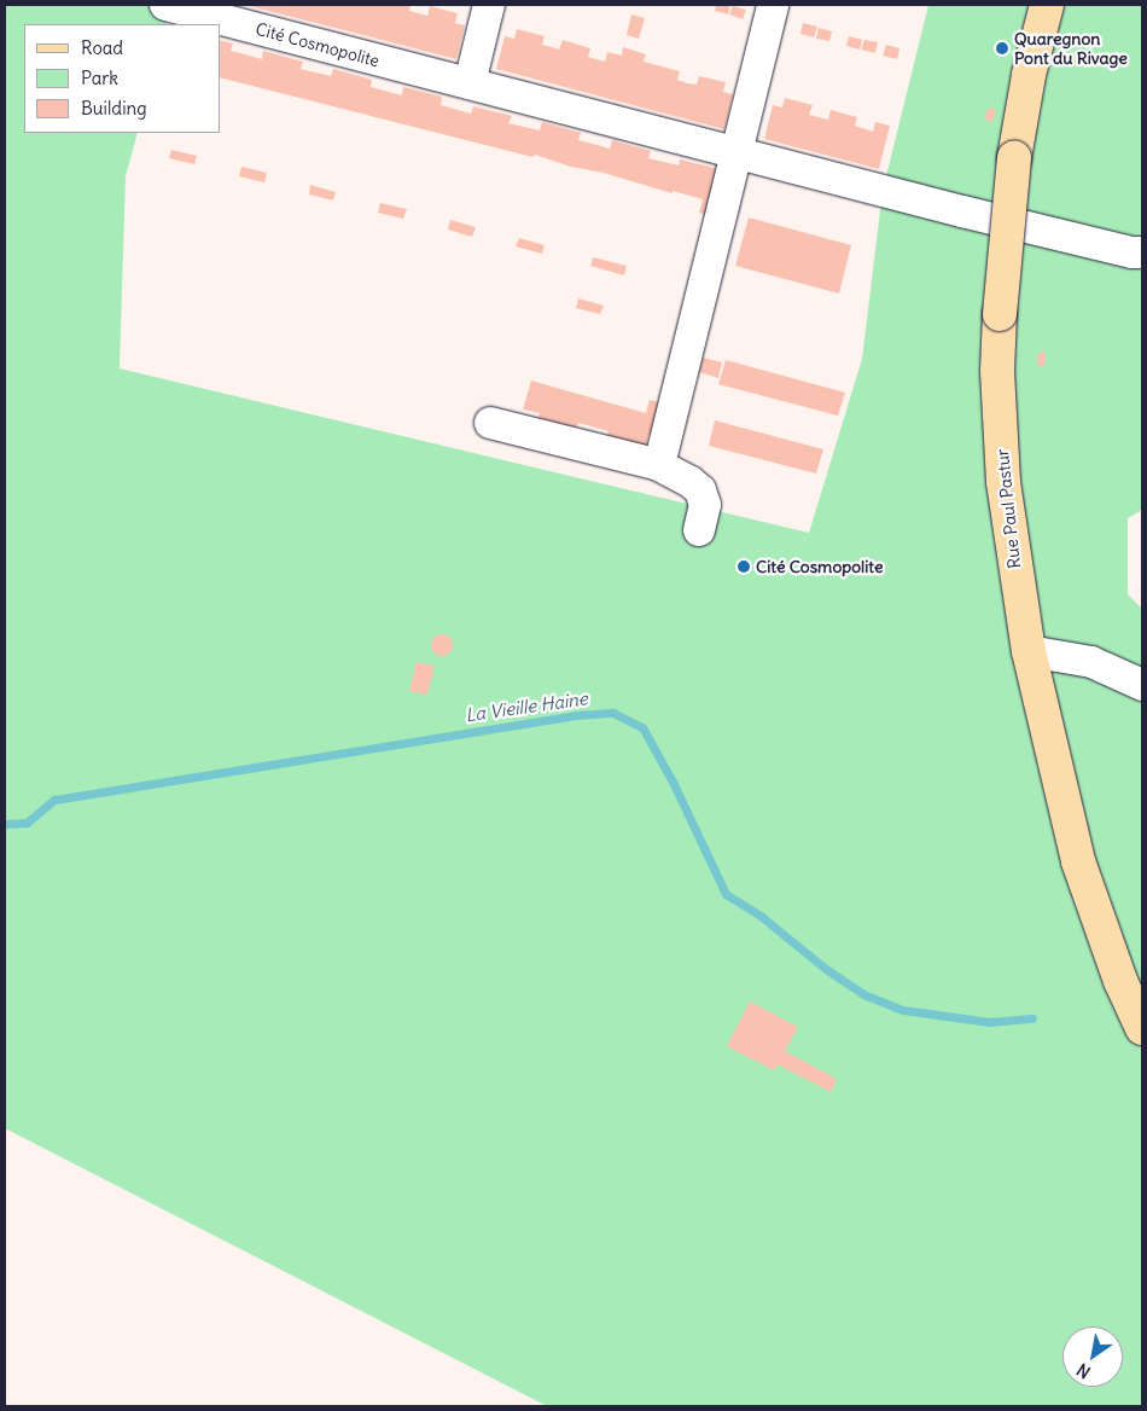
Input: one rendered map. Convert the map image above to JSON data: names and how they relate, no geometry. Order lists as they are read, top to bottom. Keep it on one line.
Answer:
{"streets":{"main road":["Rue Paul Pastur"],"street":["Cité Cosmopolite"]},"water":["La Vieille Haine"],"places":["Quaregnon Pont du Rivage","Cité Cosmopolite"],"legend":["Road","Park","Building"],"north":"bottom left"}
